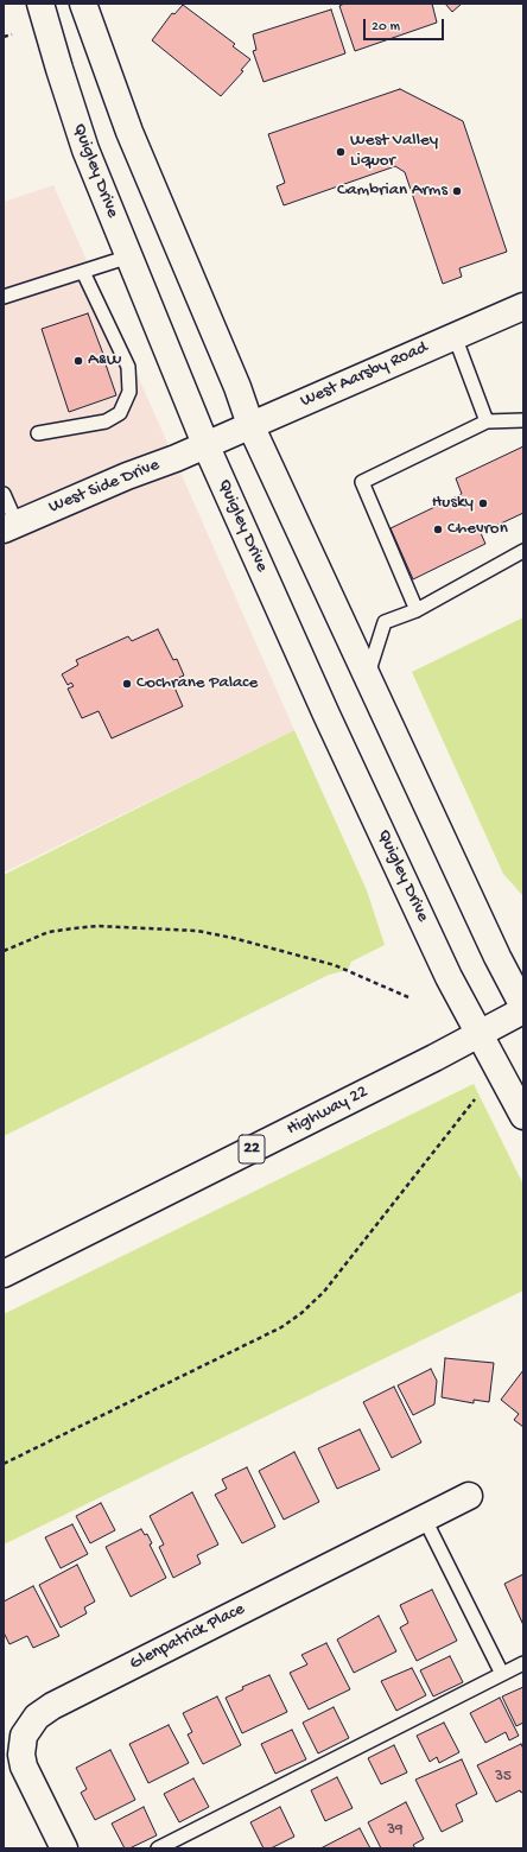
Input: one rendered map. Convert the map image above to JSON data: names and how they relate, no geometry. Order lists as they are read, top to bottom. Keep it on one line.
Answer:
{"streets":{"street":["Quigley Drive","West Aarsby Road","West Side Drive","Highway 22","22","Glenpatrick Place"]},"crossings":[["Quigley Drive","West Aarsby Road"],["Quigley Drive","West Side Drive"],["Quigley Drive","Highway 22"],["West Aarsby Road","West Side Drive"]],"places":["West Valley Liquor","Cambrian Arms","A&W","Husky","Chevron","Cochrane Palace"],"house_numbers":["35","39"],"scale_bar":"20 m"}
